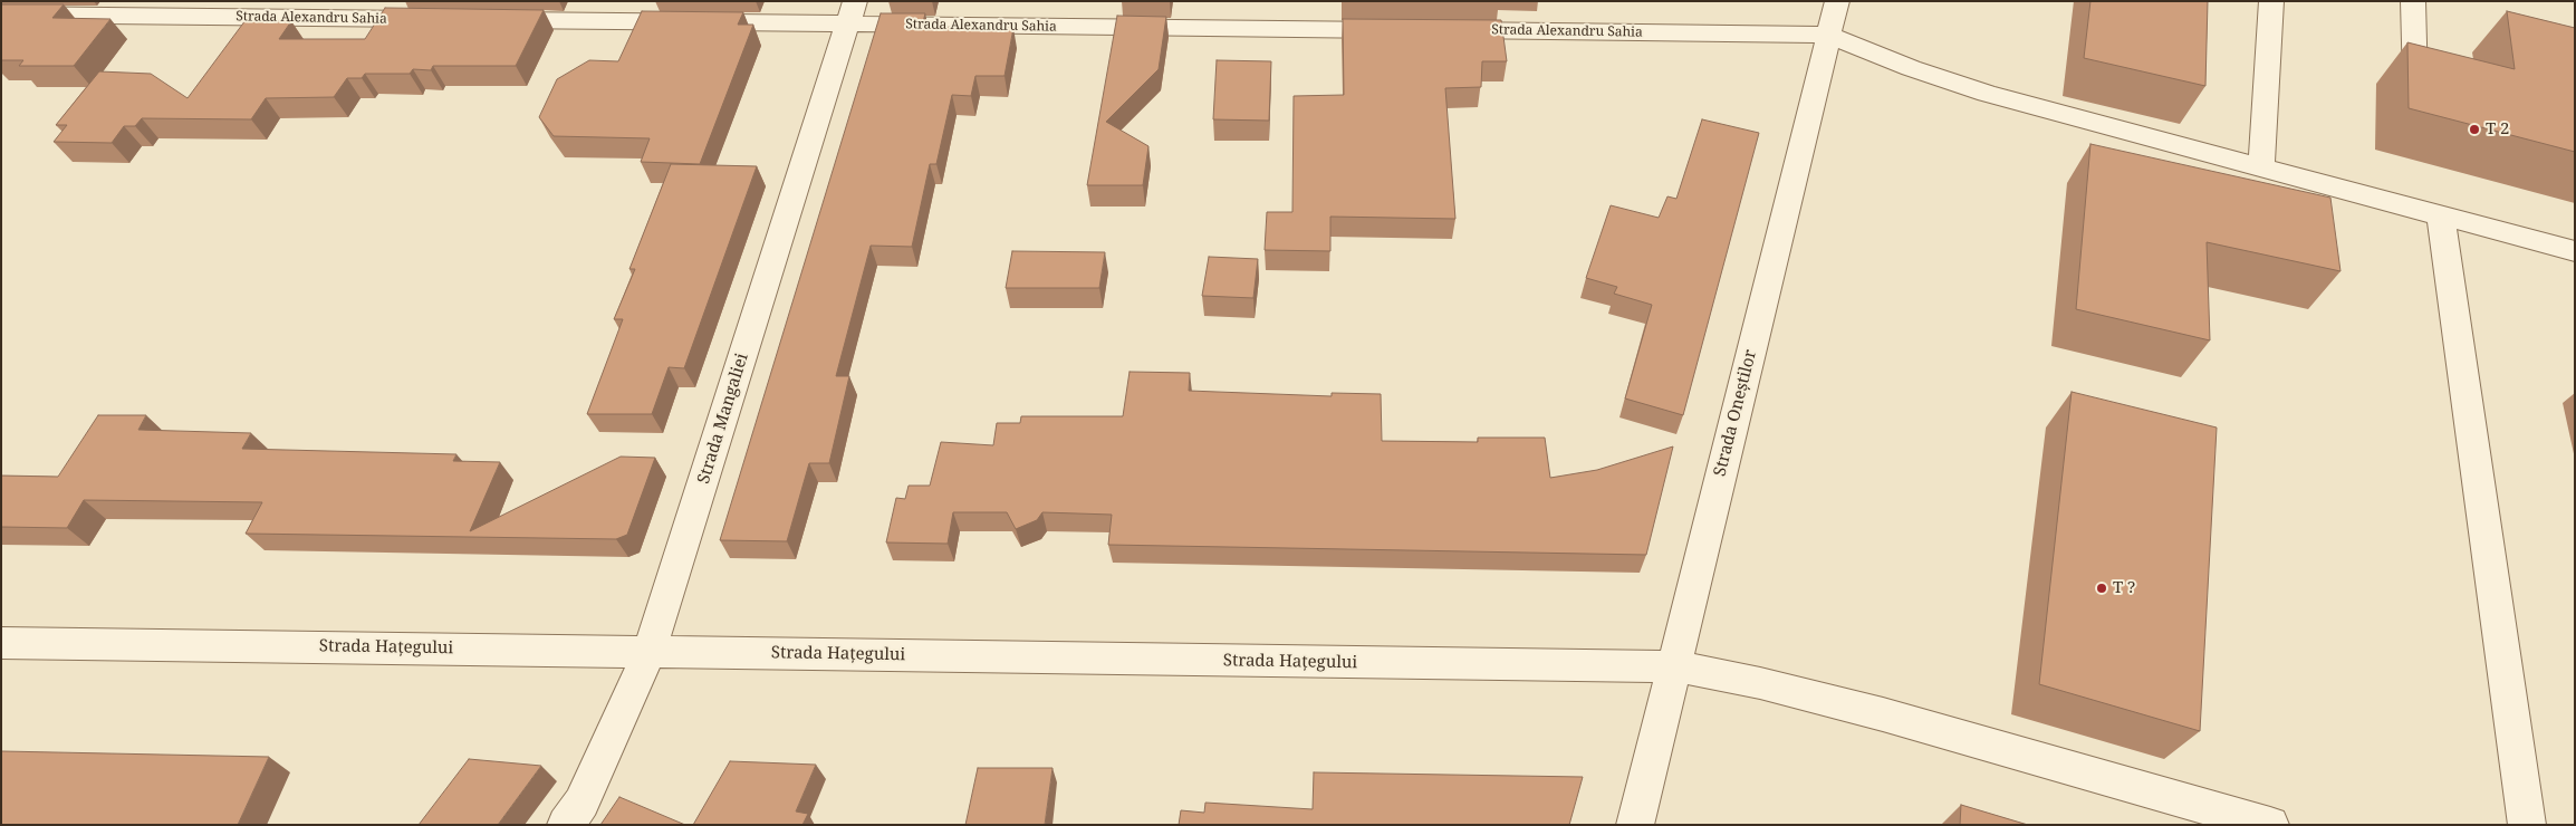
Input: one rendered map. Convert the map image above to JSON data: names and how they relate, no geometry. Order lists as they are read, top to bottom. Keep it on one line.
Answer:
{"streets":{"street":["Strada Alexandru Sahia","Strada Oneștilor","Strada Mangaliei","Strada Hațegului"]},"crossings":[["Strada Alexandru Sahia","Strada Oneștilor"],["Strada Alexandru Sahia","Strada Mangaliei"],["Strada Oneștilor","Strada Hațegului"],["Strada Mangaliei","Strada Hațegului"]],"places":["T 2","T ?"]}
